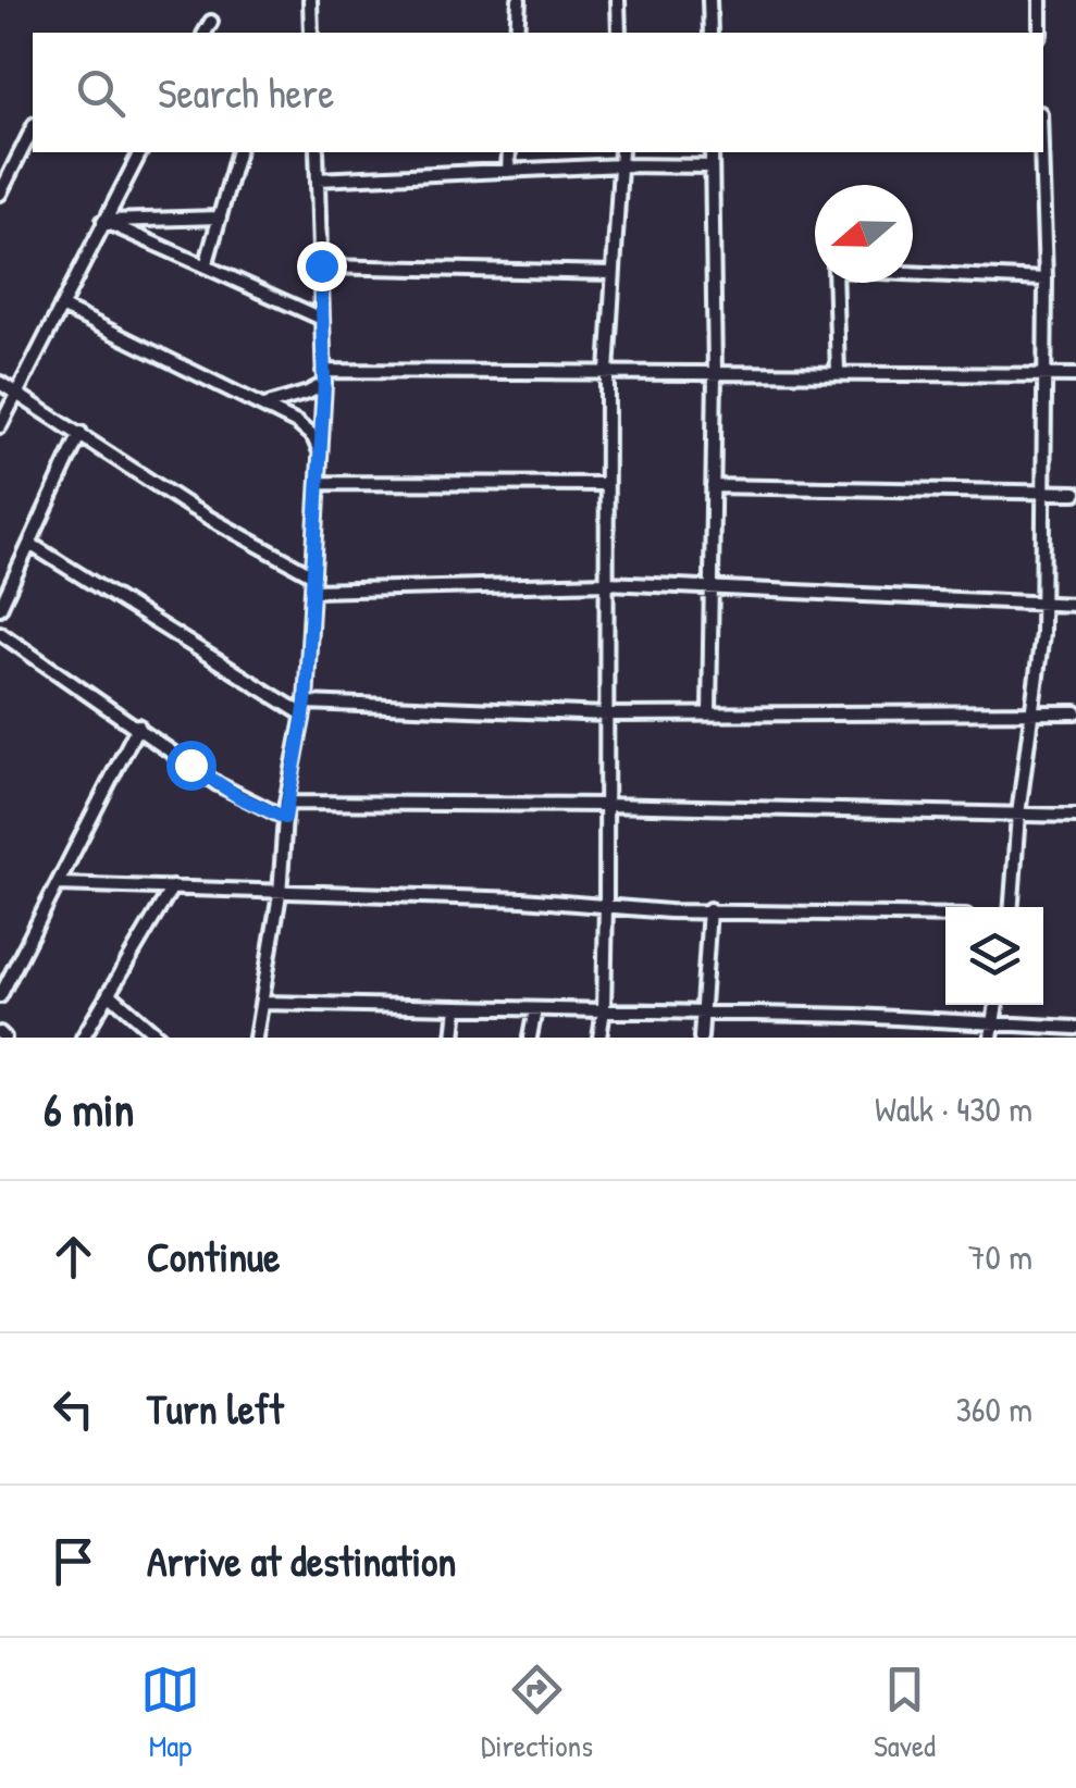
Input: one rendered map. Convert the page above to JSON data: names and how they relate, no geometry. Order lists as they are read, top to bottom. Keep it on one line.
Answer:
{"north":"left","page":{"search":"Search here","heading":["6 min","Walk · 430 m"],"list":[["Continue","70 m"],["Turn left","360 m"],"Arrive at destination"],"nav":["Map","Directions","Saved"]}}
